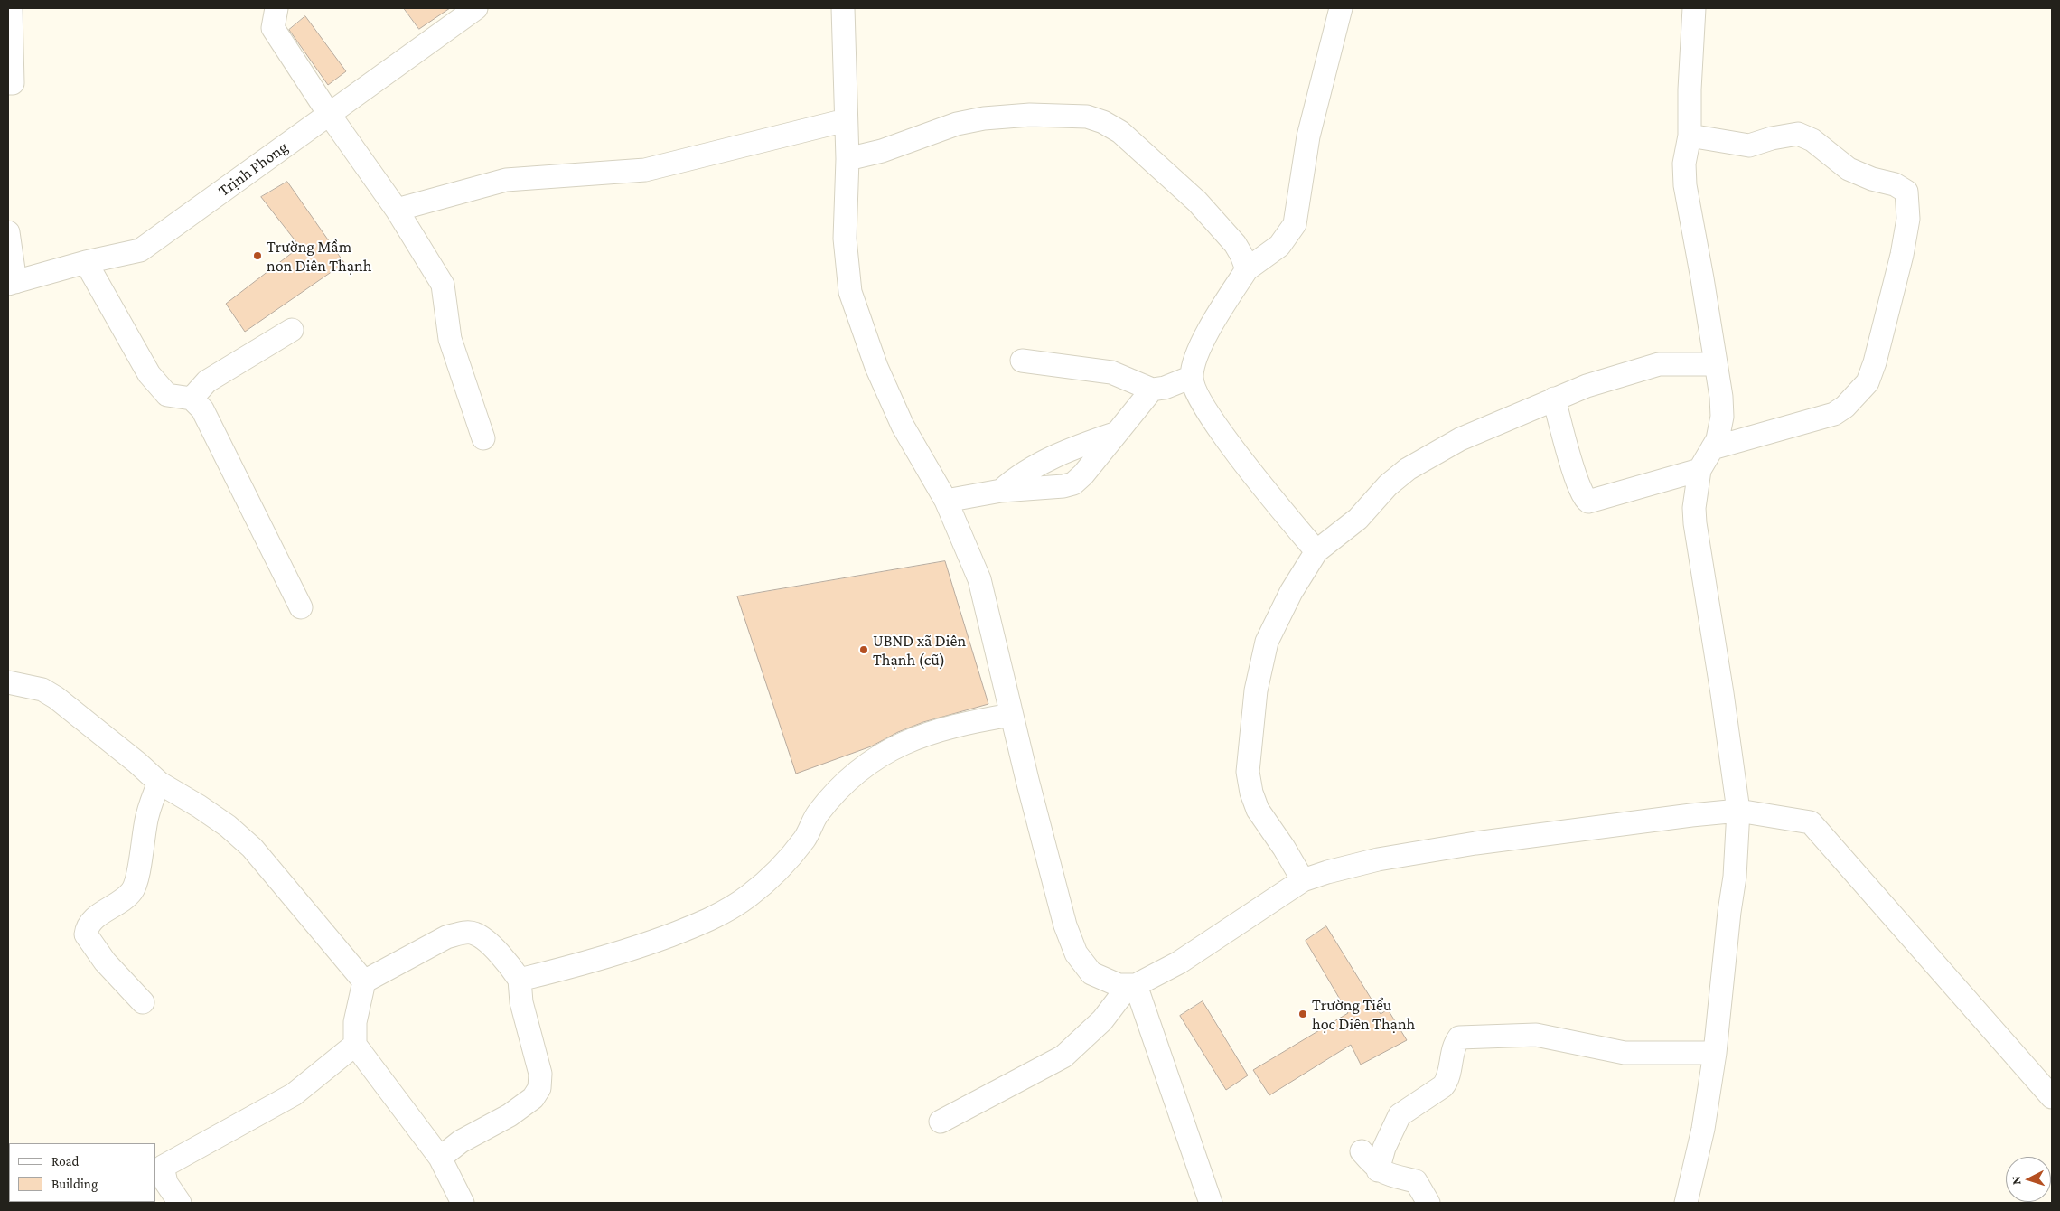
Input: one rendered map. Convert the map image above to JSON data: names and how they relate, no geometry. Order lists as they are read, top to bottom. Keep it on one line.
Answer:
{"streets":{"street":["Trịnh Phong"]},"places":["Trường Mầm non Diên Thạnh","UBND xã Diên Thạnh (cũ)","Trường Tiểu học Diên Thạnh"],"legend":["Road","Building"],"north":"left"}
